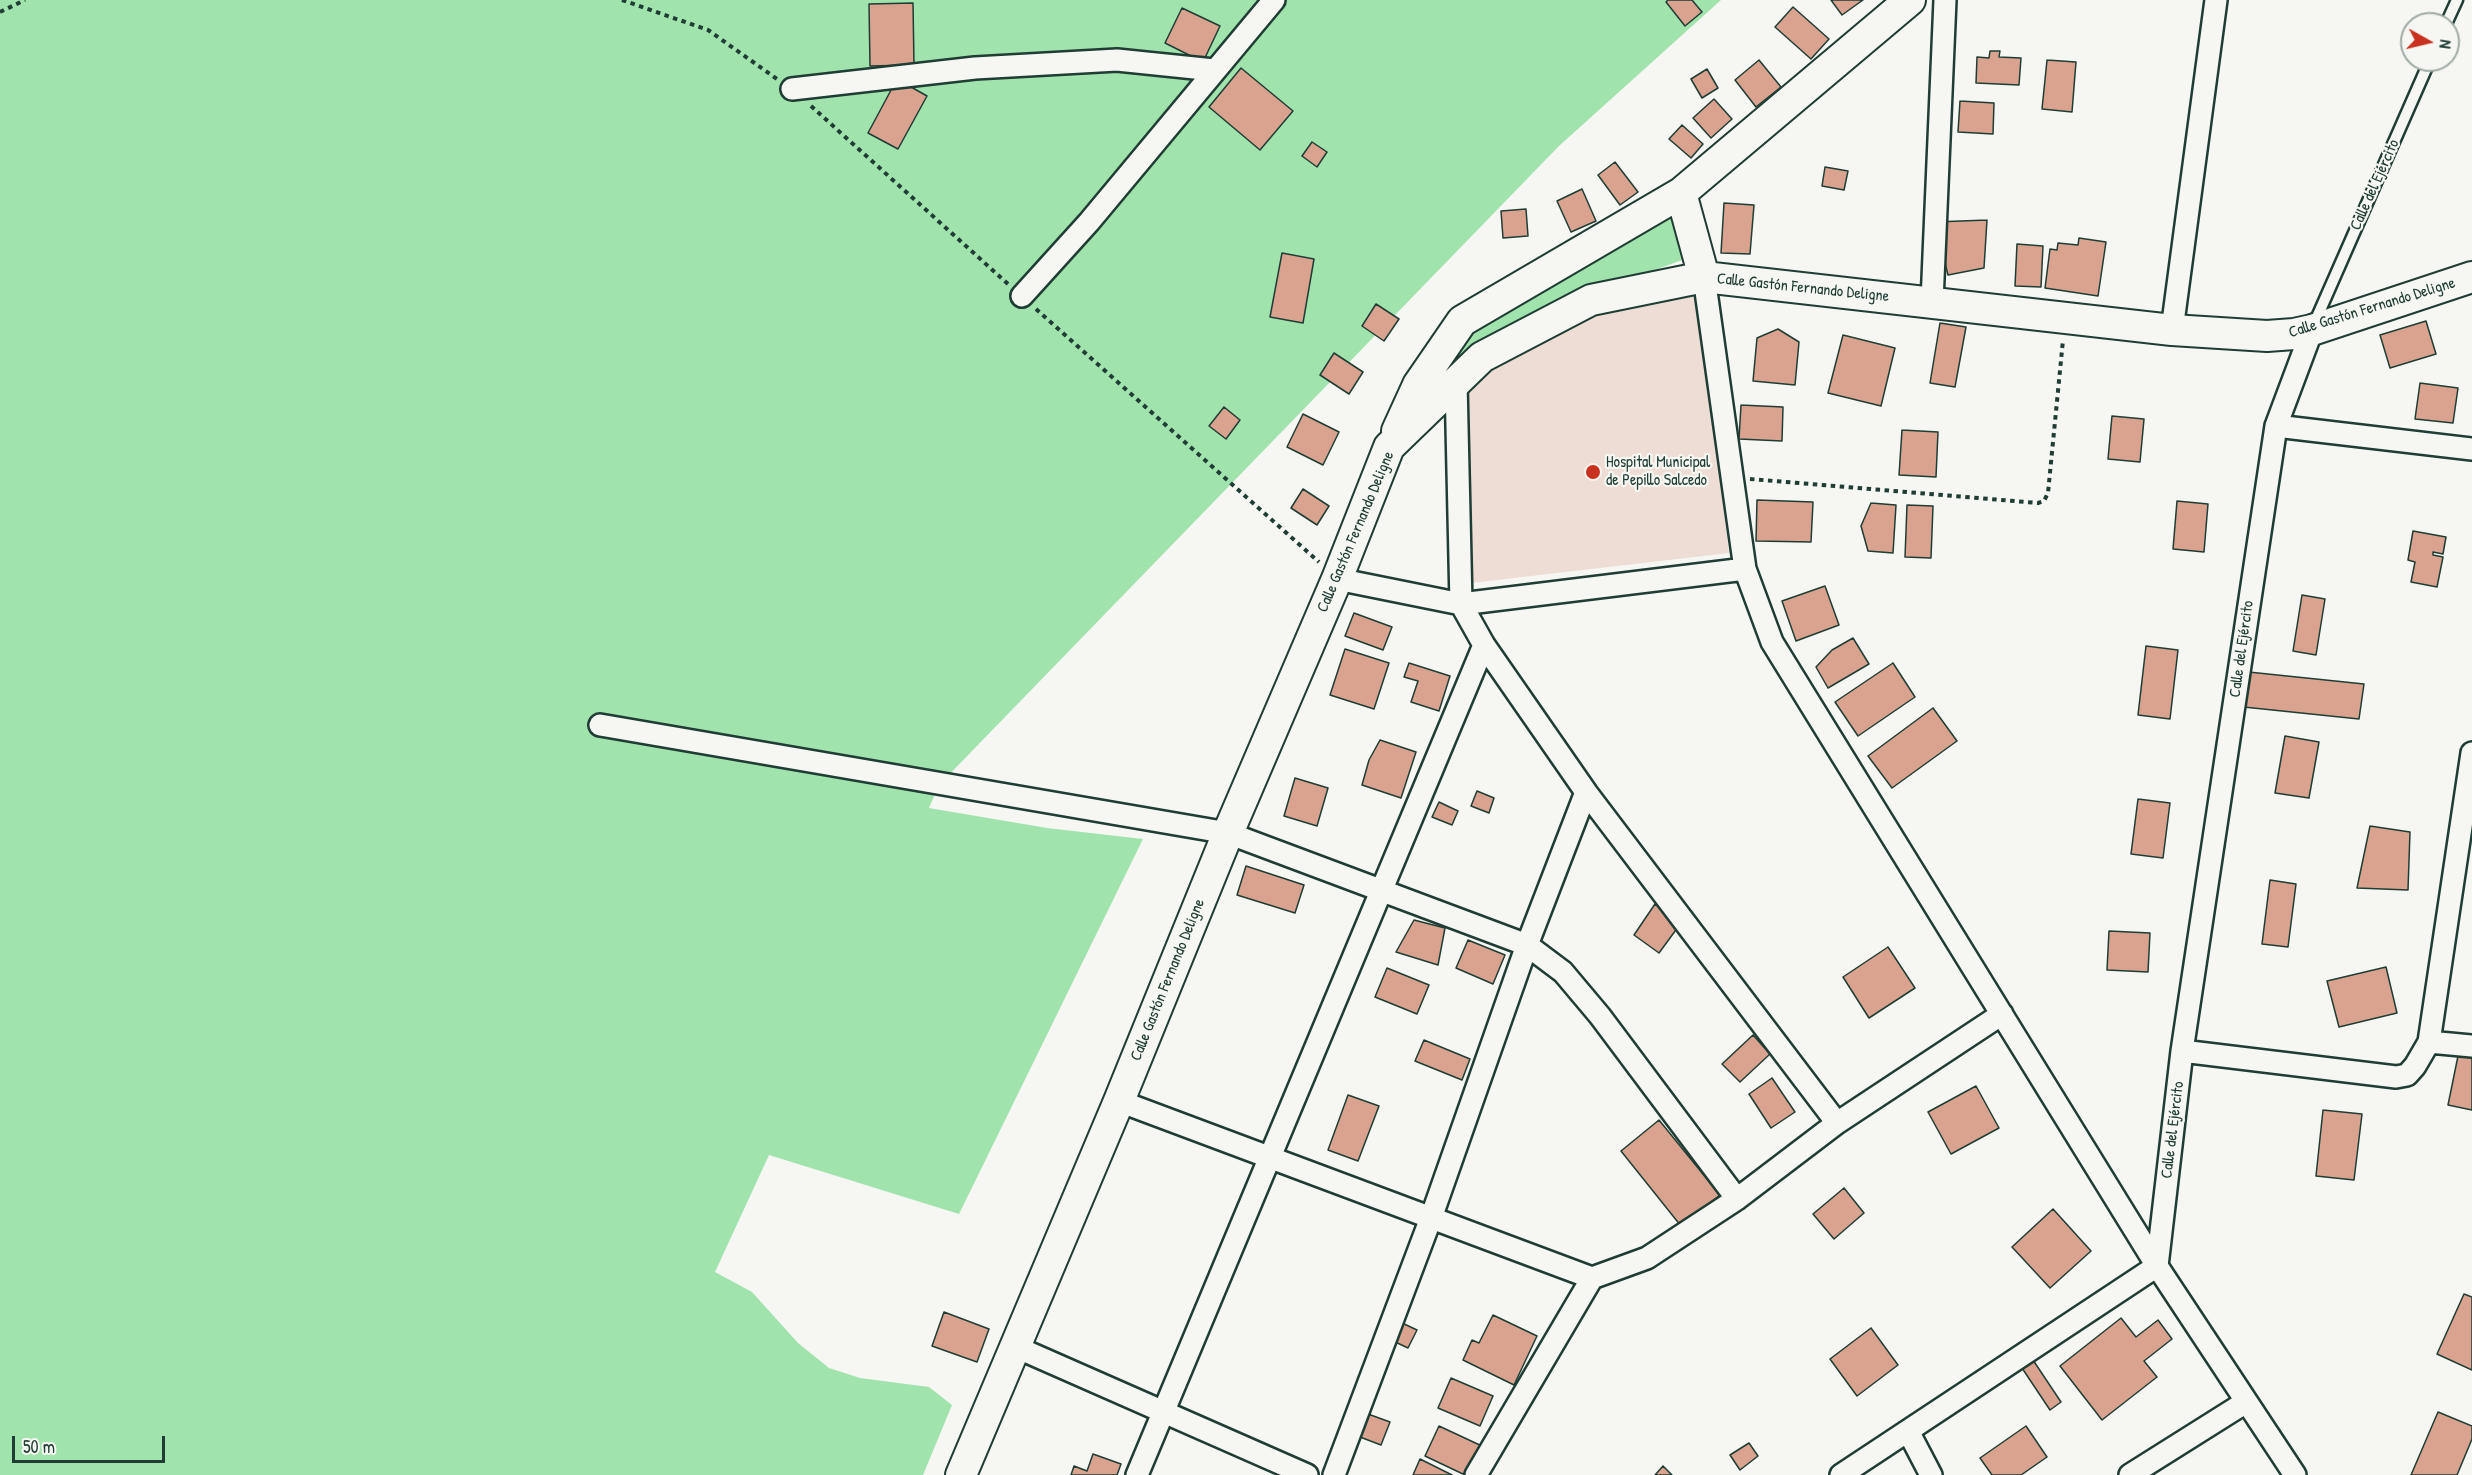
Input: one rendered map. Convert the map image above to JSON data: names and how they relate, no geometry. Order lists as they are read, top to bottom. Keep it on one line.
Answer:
{"streets":{"street":["Calle del Ejército","Calle Gastón Fernando Deligne"]},"crossings":[["Calle del Ejército","Calle Gastón Fernando Deligne"]],"places":["Hospital Municipal de Pepillo Salcedo"],"scale_bar":"50 m","north":"right"}
